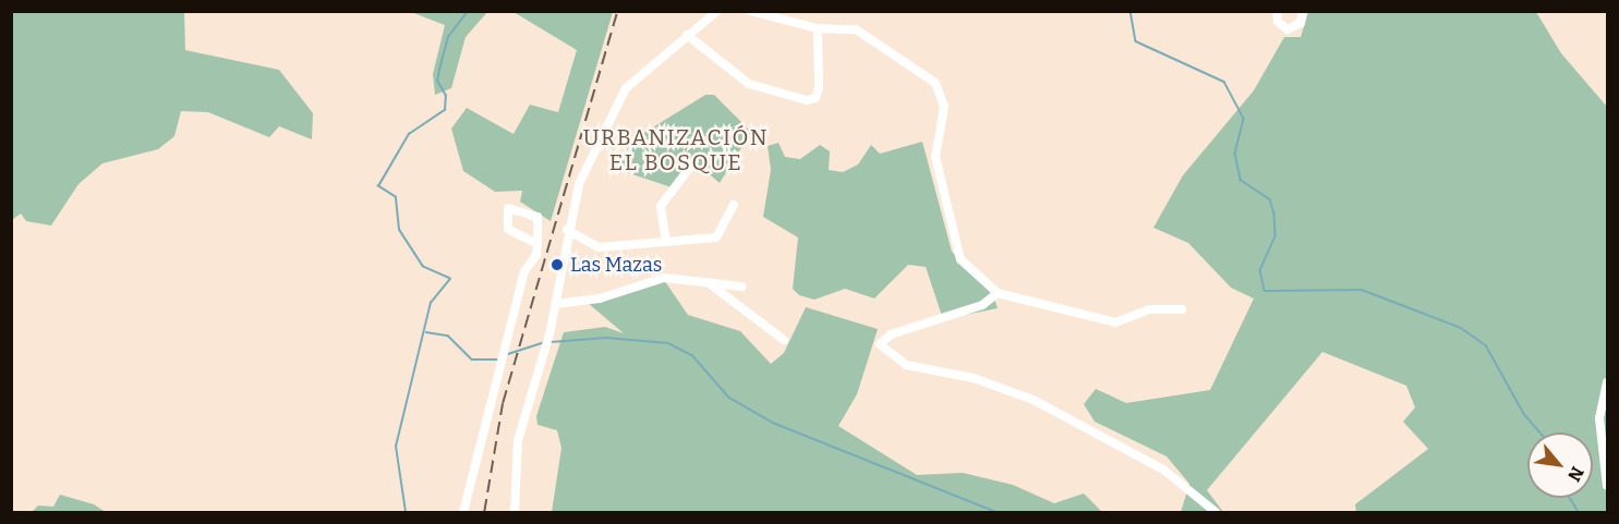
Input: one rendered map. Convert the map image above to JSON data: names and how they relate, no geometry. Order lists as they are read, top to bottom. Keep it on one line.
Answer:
{"districts":["URBANIZACIÓN EL BOSQUE"],"places":["Las Mazas"],"north":"bottom right"}
